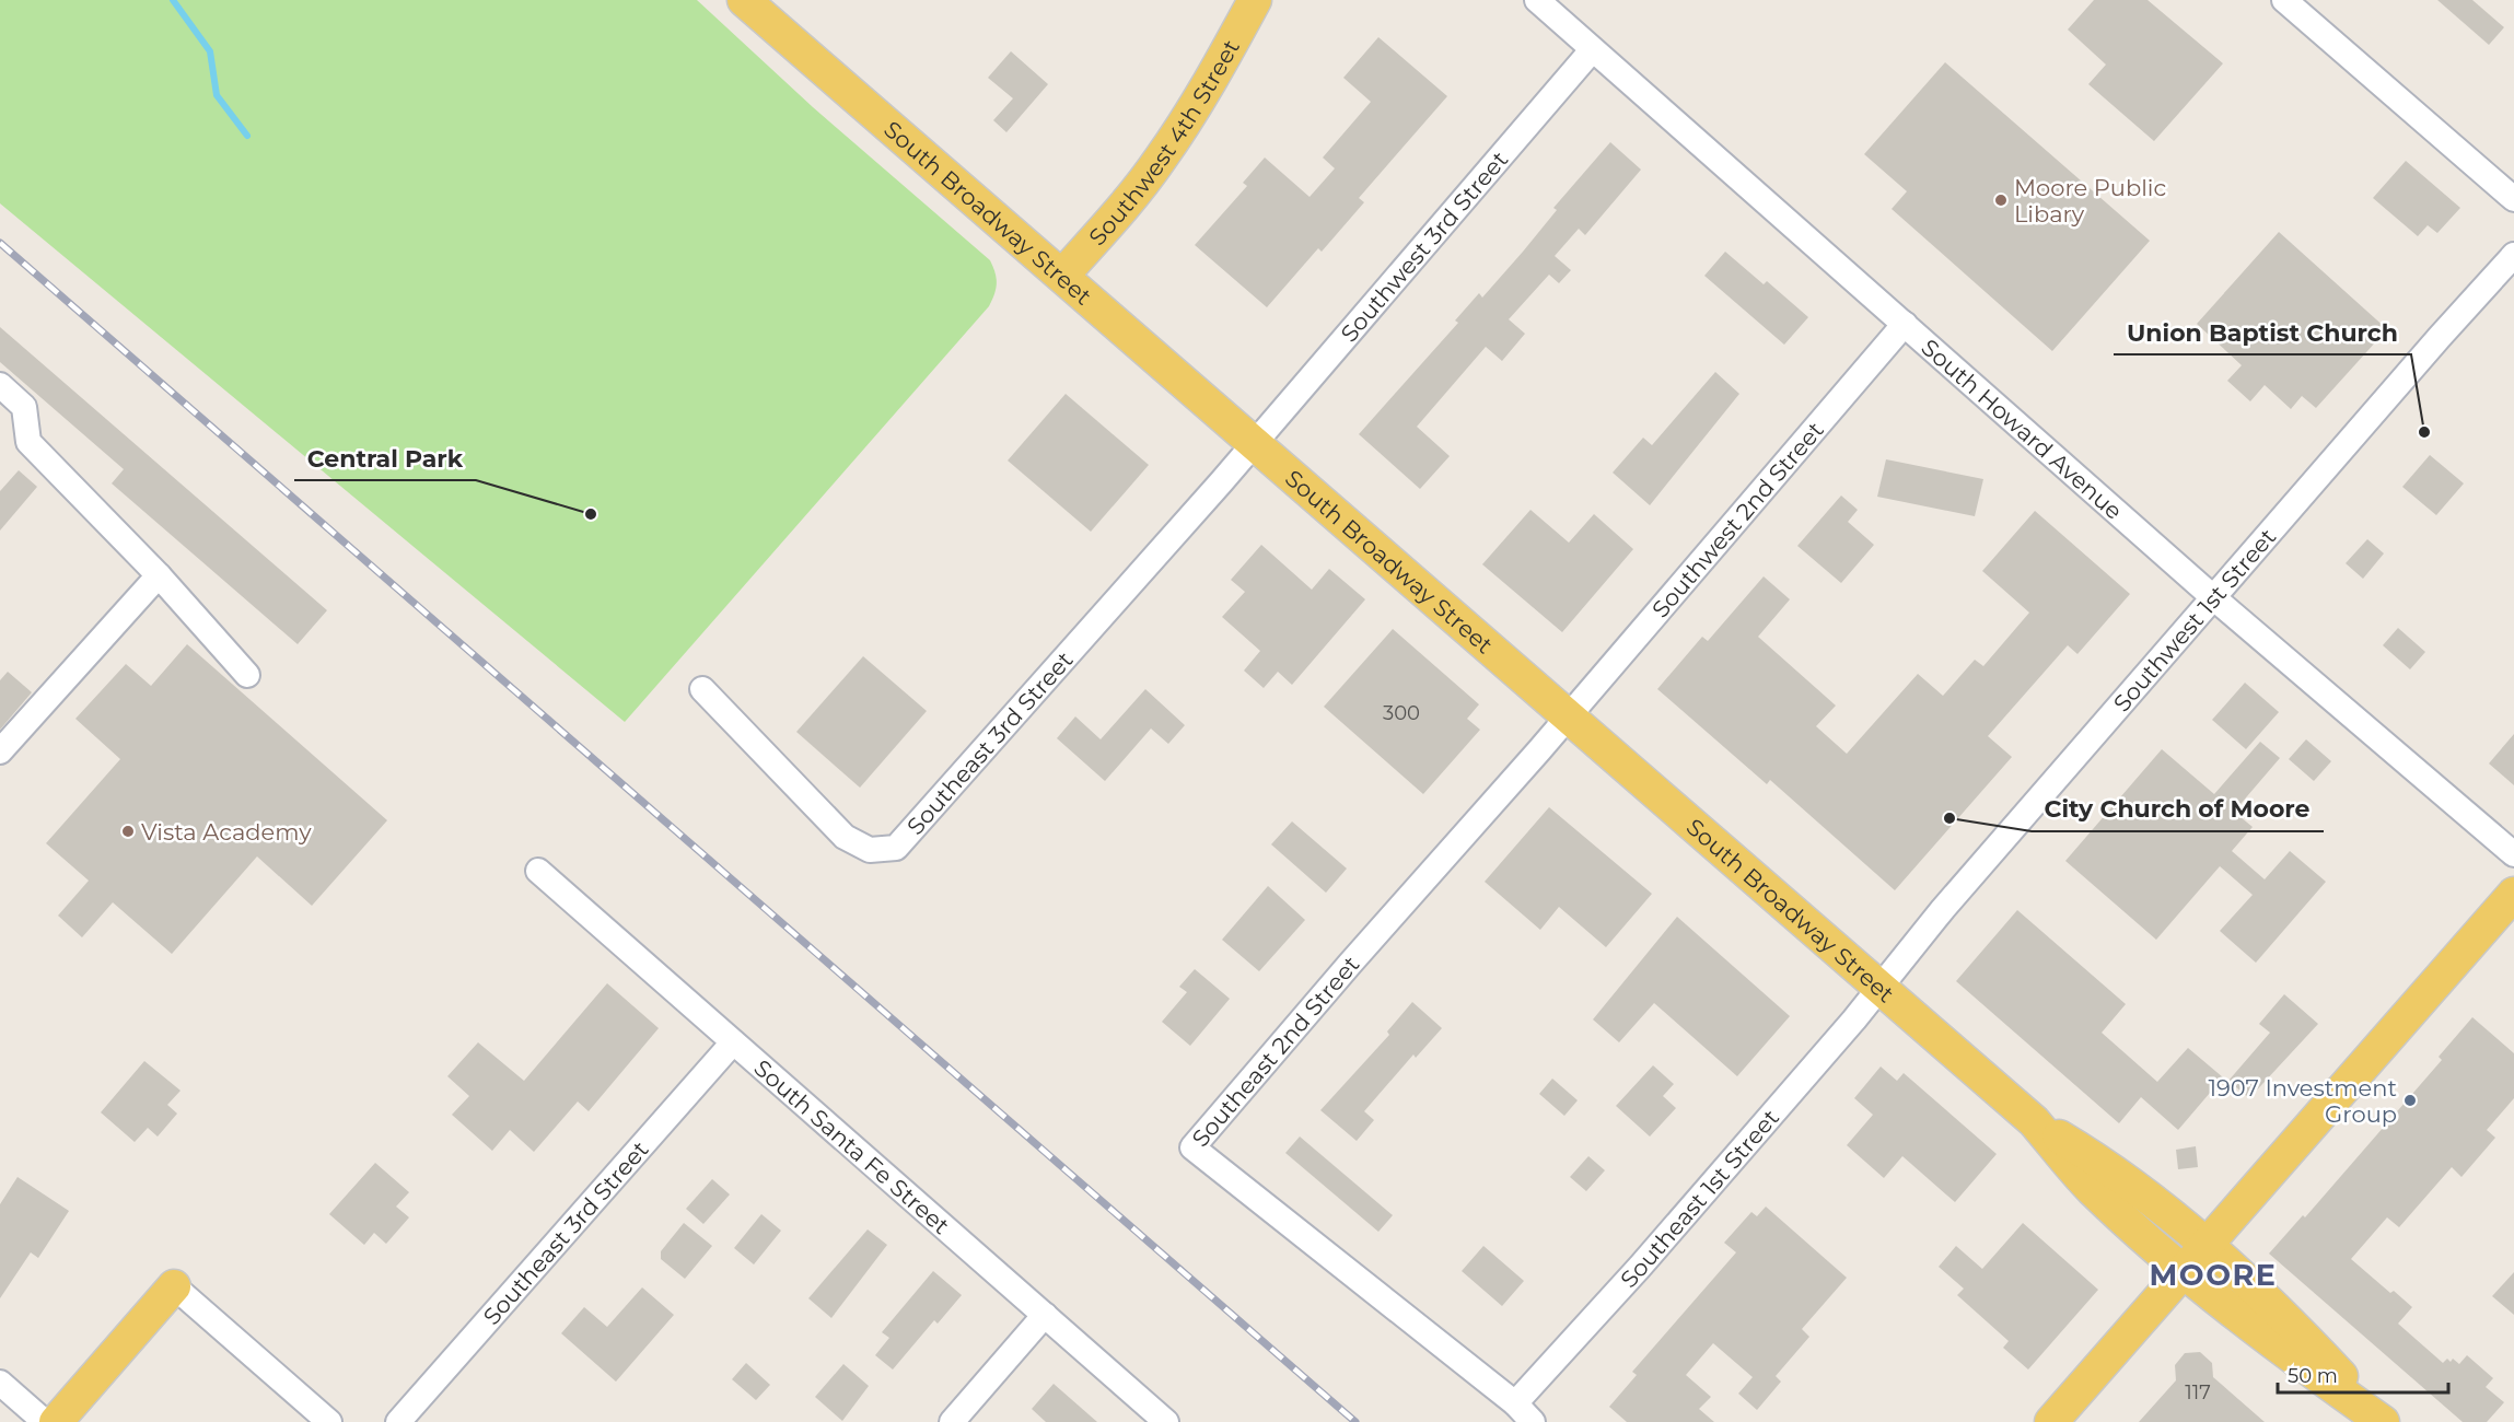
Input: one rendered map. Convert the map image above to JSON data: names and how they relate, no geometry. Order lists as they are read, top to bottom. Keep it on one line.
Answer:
{"streets":{"main road":["Southwest 4th Street","South Broadway Street"],"street":["Southwest 3rd Street","South Howard Avenue","Southwest 2nd Street","Southwest 1st Street","Southeast 3rd Street","Southeast 2nd Street","South Santa Fe Street","Southeast 1st Street"]},"crossings":[["Southwest 4th Street","South Broadway Street"],["South Broadway Street","Southwest 3rd Street"],["South Broadway Street","Southwest 2nd Street"],["South Broadway Street","Southwest 1st Street"],["South Broadway Street","Southeast 3rd Street"],["South Broadway Street","Southeast 2nd Street"],["South Broadway Street","Southeast 1st Street"],["Southwest 3rd Street","South Howard Avenue"],["Southwest 3rd Street","Southeast 3rd Street"],["South Howard Avenue","Southwest 2nd Street"],["South Howard Avenue","Southwest 1st Street"],["Southwest 2nd Street","Southeast 2nd Street"],["Southwest 1st Street","Southeast 1st Street"],["Southeast 3rd Street","South Santa Fe Street"],["Southeast 2nd Street","Southeast 1st Street"]],"districts":["MOORE"],"places":["Moore Public Libary","Union Baptist Church","Central Park","City Church of Moore","Vista Academy","1907 Investment Group"],"house_numbers":["300","117"],"scale_bar":"50 m"}
